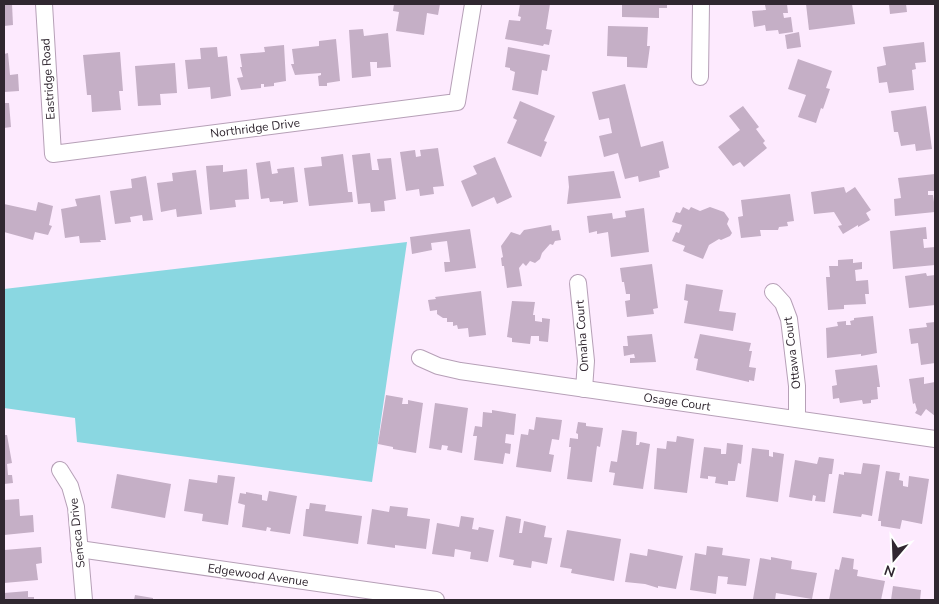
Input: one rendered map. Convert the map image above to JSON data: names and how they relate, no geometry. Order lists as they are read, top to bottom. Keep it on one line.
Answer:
{"streets":{"street":["Eastridge Road","Northridge Drive","Omaha Court","Ottawa Court","Osage Court","Seneca Drive","Edgewood Avenue"]},"crossings":[["Eastridge Road","Northridge Drive"],["Omaha Court","Osage Court"],["Ottawa Court","Osage Court"],["Seneca Drive","Edgewood Avenue"]],"north":"bottom"}
